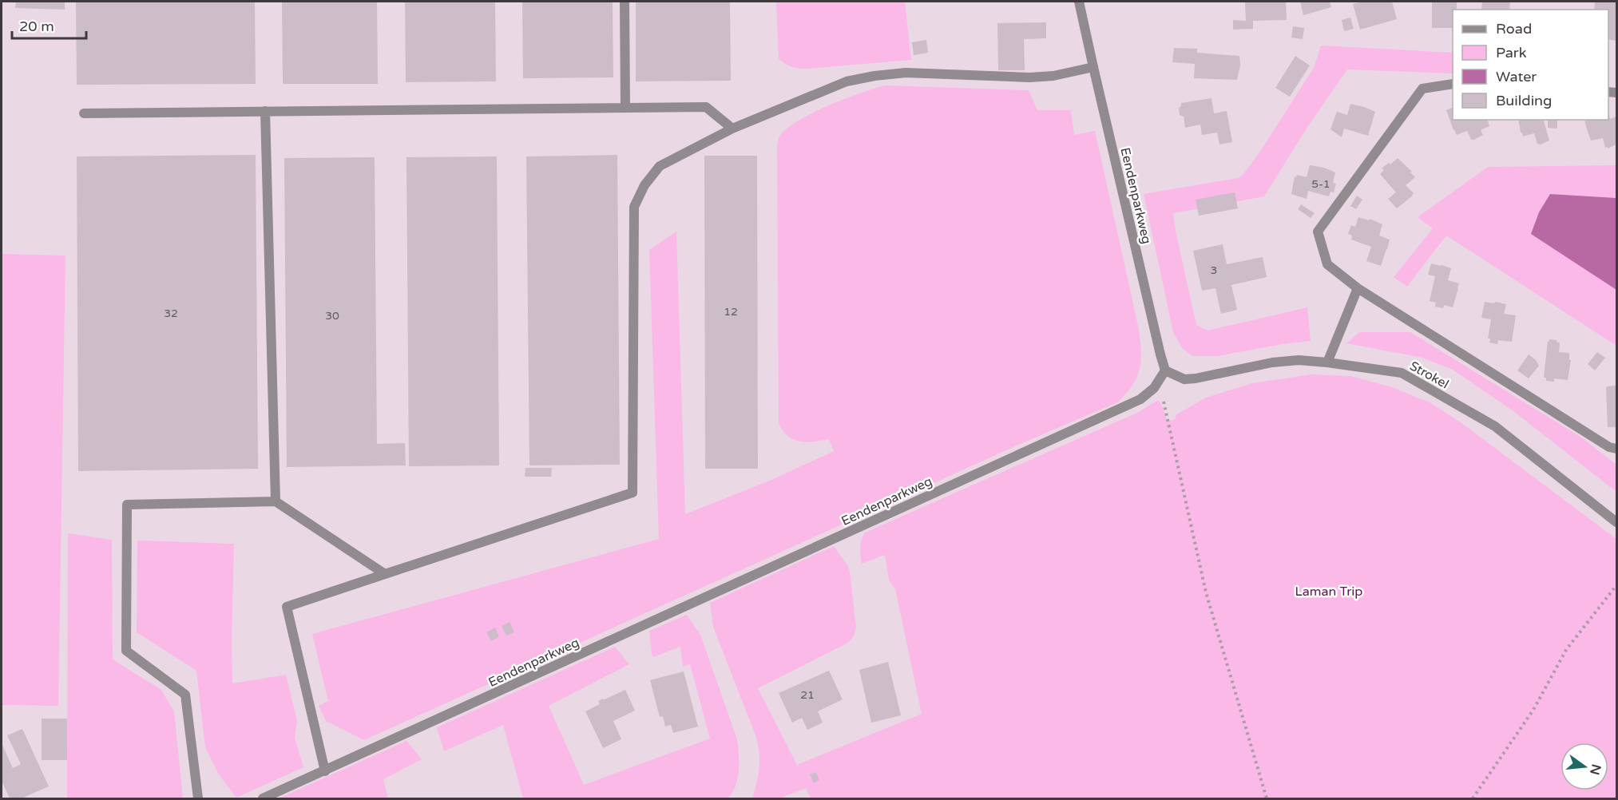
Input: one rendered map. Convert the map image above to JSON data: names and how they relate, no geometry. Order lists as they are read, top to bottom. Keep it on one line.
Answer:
{"streets":{"street":["Eendenparkweg","Strokel"]},"crossings":[["Eendenparkweg","Strokel"]],"parks":["Laman Trip"],"house_numbers":["5-1","3","12","32","30","21"],"legend":["Road","Park","Water","Building"],"scale_bar":"20 m","north":"right"}
